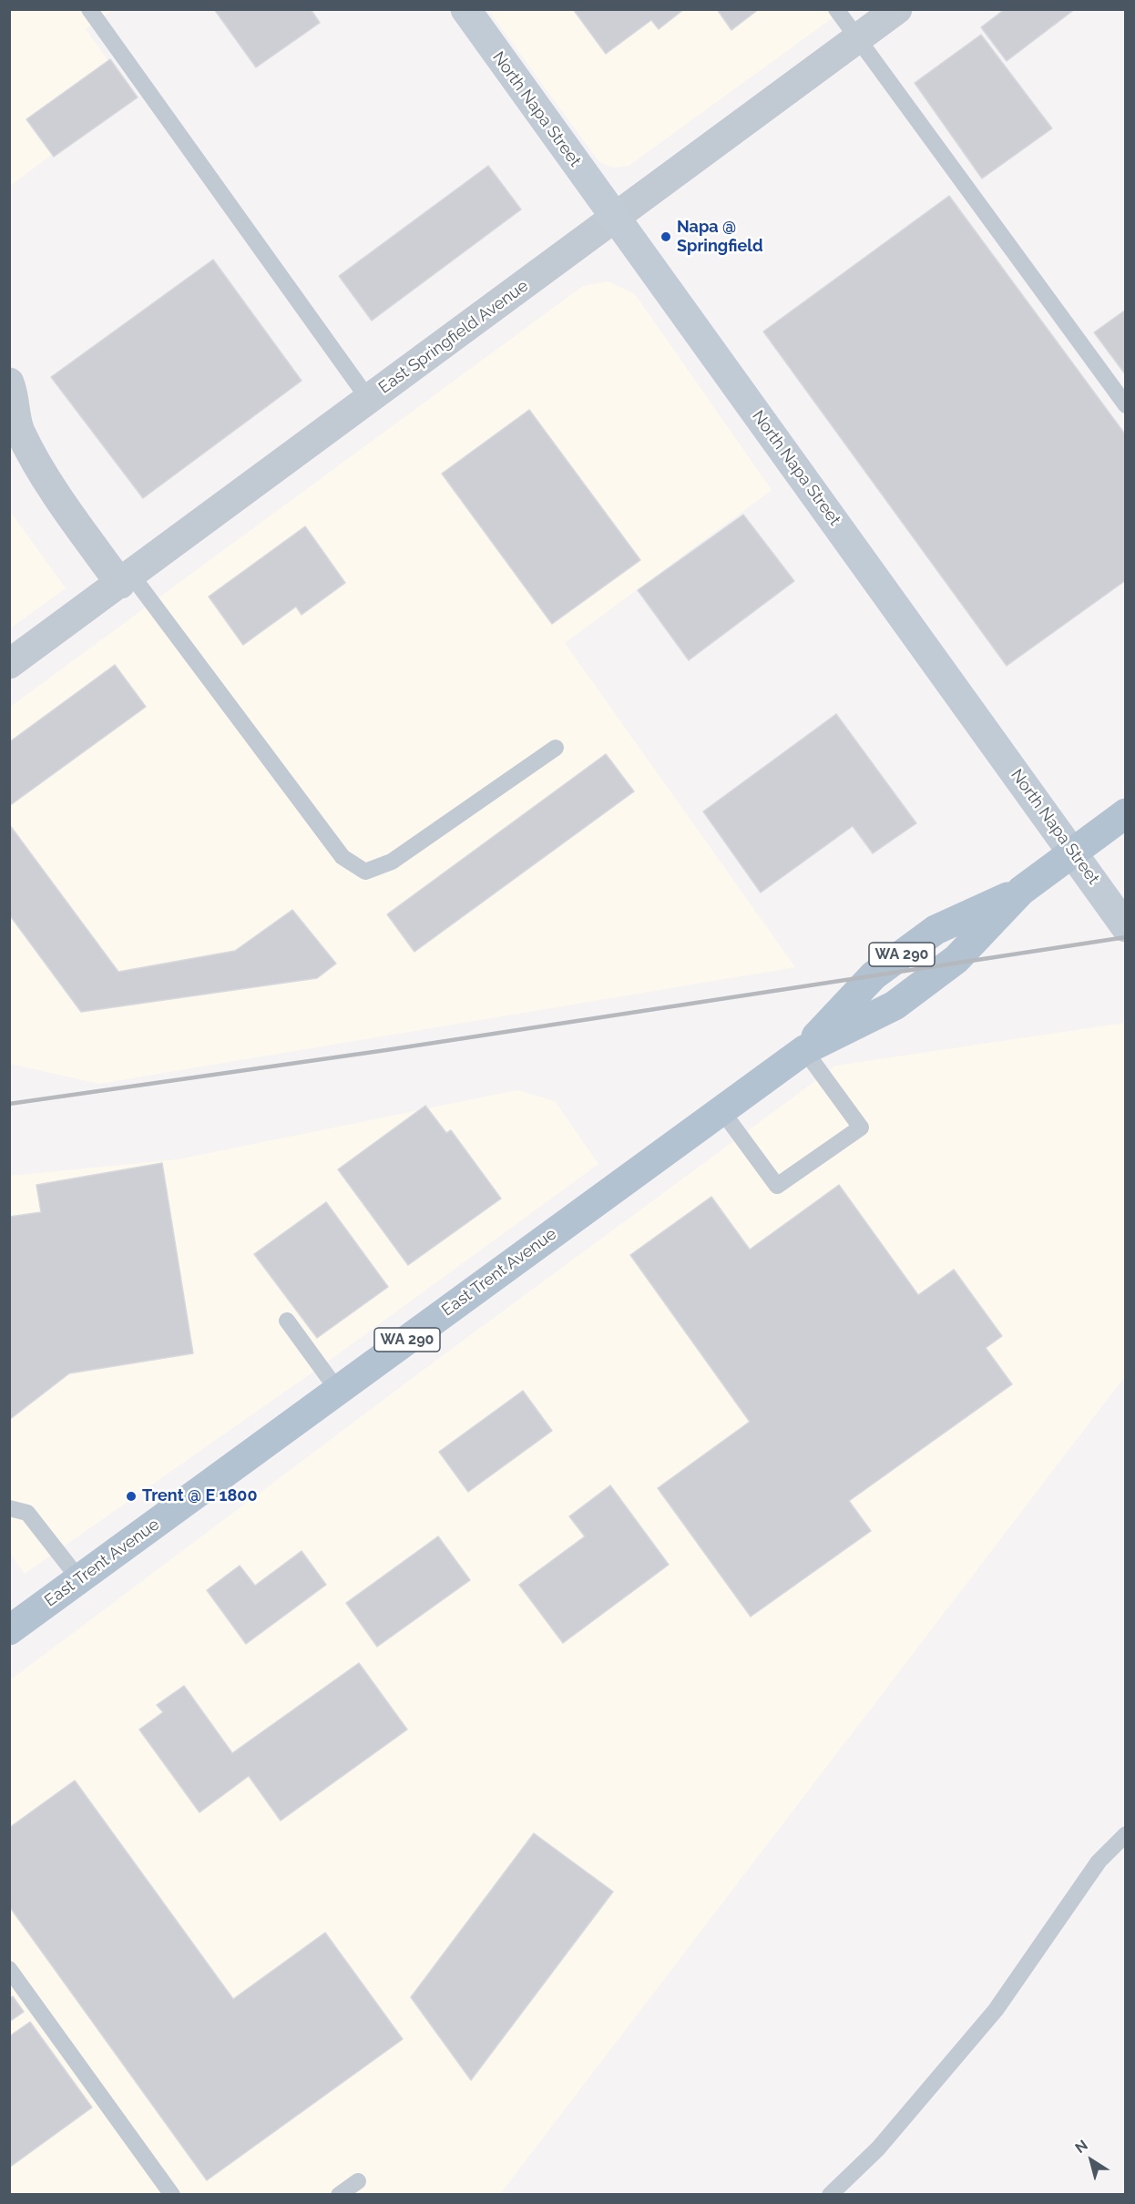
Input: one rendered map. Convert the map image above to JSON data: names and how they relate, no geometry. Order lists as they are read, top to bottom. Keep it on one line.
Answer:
{"streets":{"main road":["North Napa Street","WA 290","East Trent Avenue"],"street":["East Springfield Avenue"]},"crossings":[["North Napa Street","East Springfield Avenue"],["North Napa Street","East Trent Avenue"]],"places":["Napa @ Springfield","Trent @ E 1800"],"north":"top left"}
